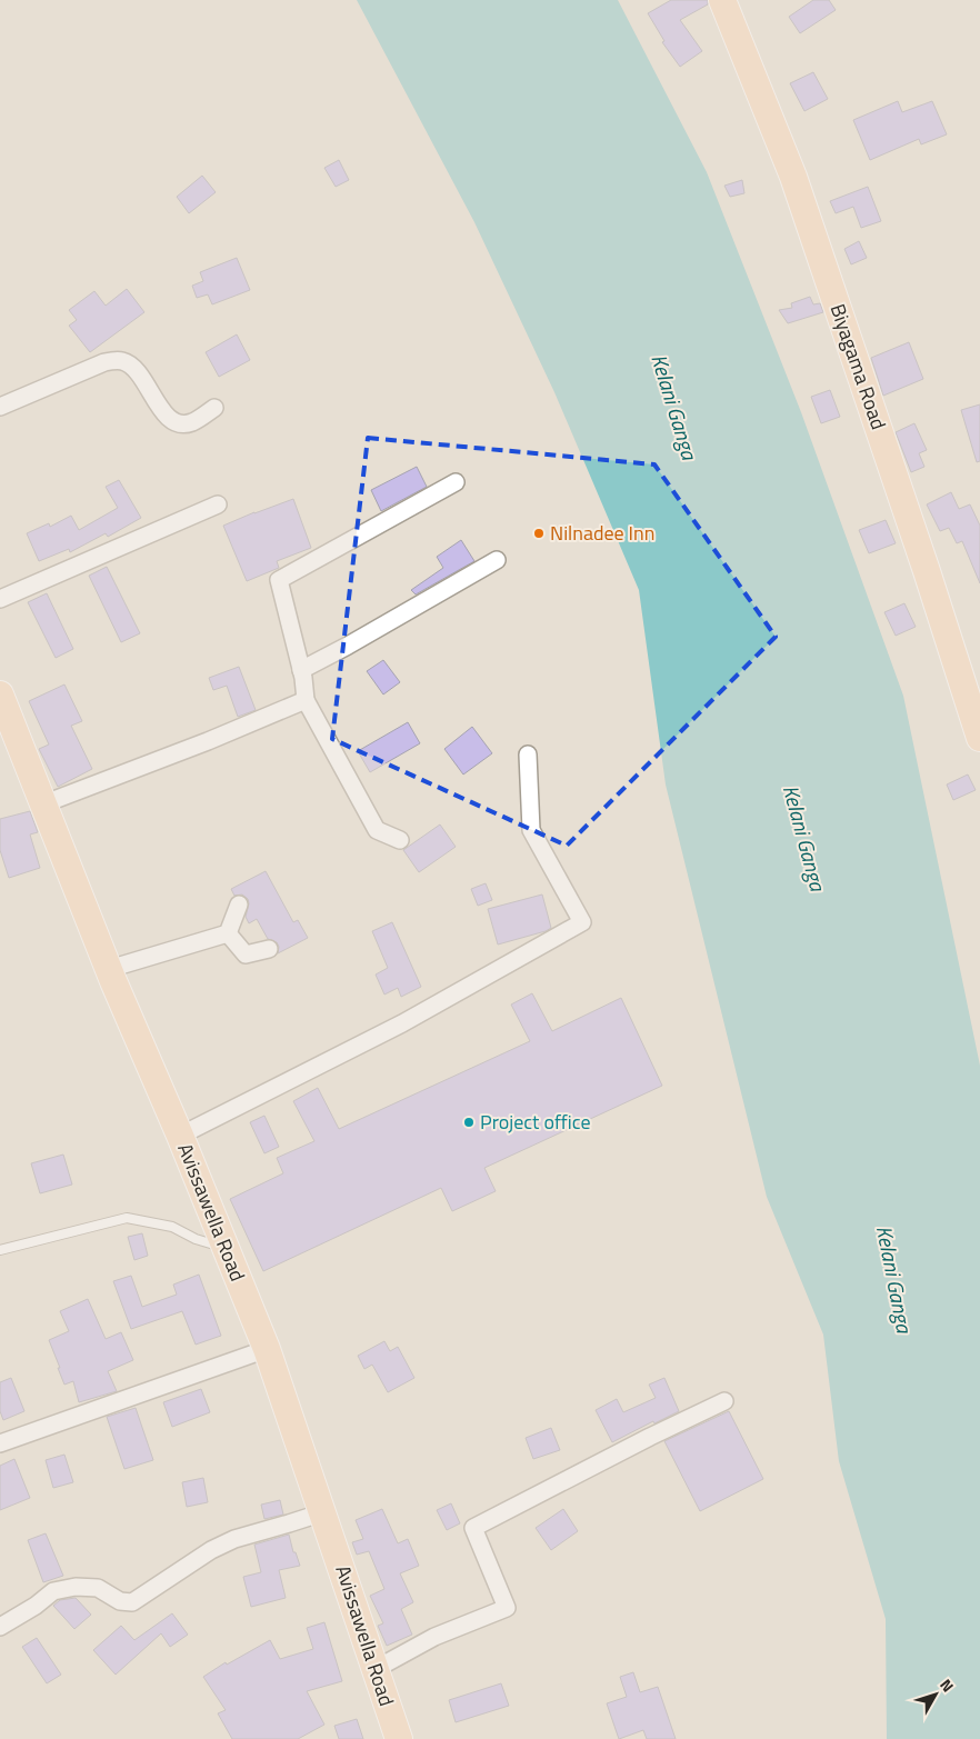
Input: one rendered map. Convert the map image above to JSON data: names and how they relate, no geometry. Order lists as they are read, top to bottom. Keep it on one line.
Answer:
{"streets":{"main road":["Biyagama Road","Avissawella Road"]},"water":["Kelani Ganga"],"places":["Nilnadee Inn","Project office"],"north":"top right"}
